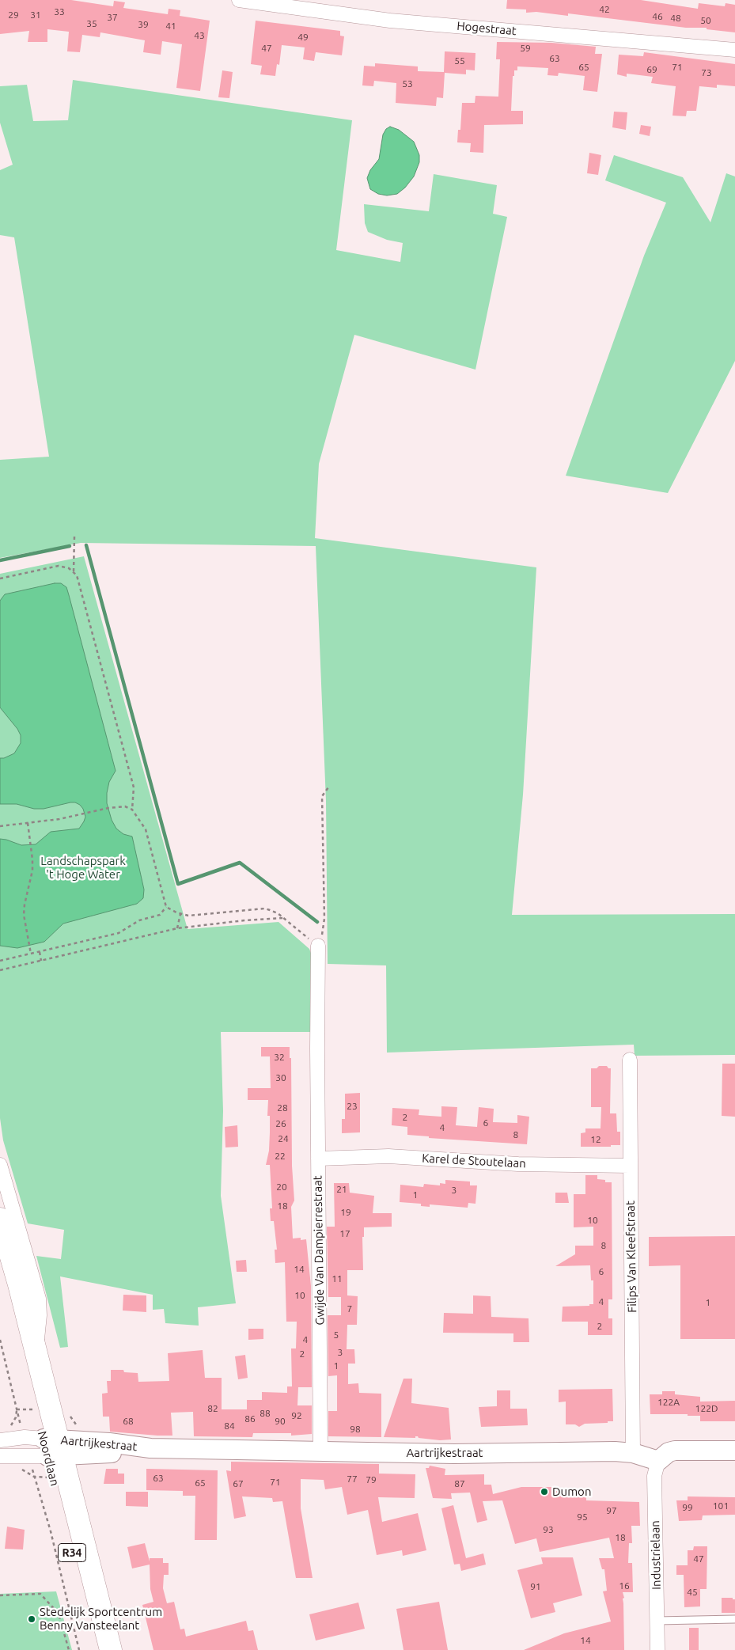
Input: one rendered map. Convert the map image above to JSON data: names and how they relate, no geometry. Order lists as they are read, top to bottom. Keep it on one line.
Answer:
{"streets":{"main road":["Noordlaan","R34"],"street":["Hogestraat","Karel de Stoutelaan","Gwijde Van Dampierrestraat","Filips Van Kleefstraat","Aartrijkestraat","Industrielaan"]},"crossings":[["Karel de Stoutelaan","Gwijde Van Dampierrestraat"],["Karel de Stoutelaan","Filips Van Kleefstraat"],["Gwijde Van Dampierrestraat","Aartrijkestraat"],["Filips Van Kleefstraat","Aartrijkestraat"],["Aartrijkestraat","Noordlaan"],["Aartrijkestraat","Industrielaan"]],"parks":["Landschapspark 't Hoge Water"],"places":["Dumon","Stedelijk Sportcentrum Benny Vansteelant"],"house_numbers":["42","33","29","31","46","37","48","50","35","39","41","43","49","47","59","63","55","65","71","69","73","53","32","30","23","28","2","6","26","4","8","24","12","22","20","21","3","1","18","19","10","17","8","14","6","11","10","4","1","7","2","5","4","3","2","1","122A","82","122D","88","92","86","68","90","84","98","63","77","79","71","65","67","87","101","99","97","95","93","18","47","16","91","45","14"]}
